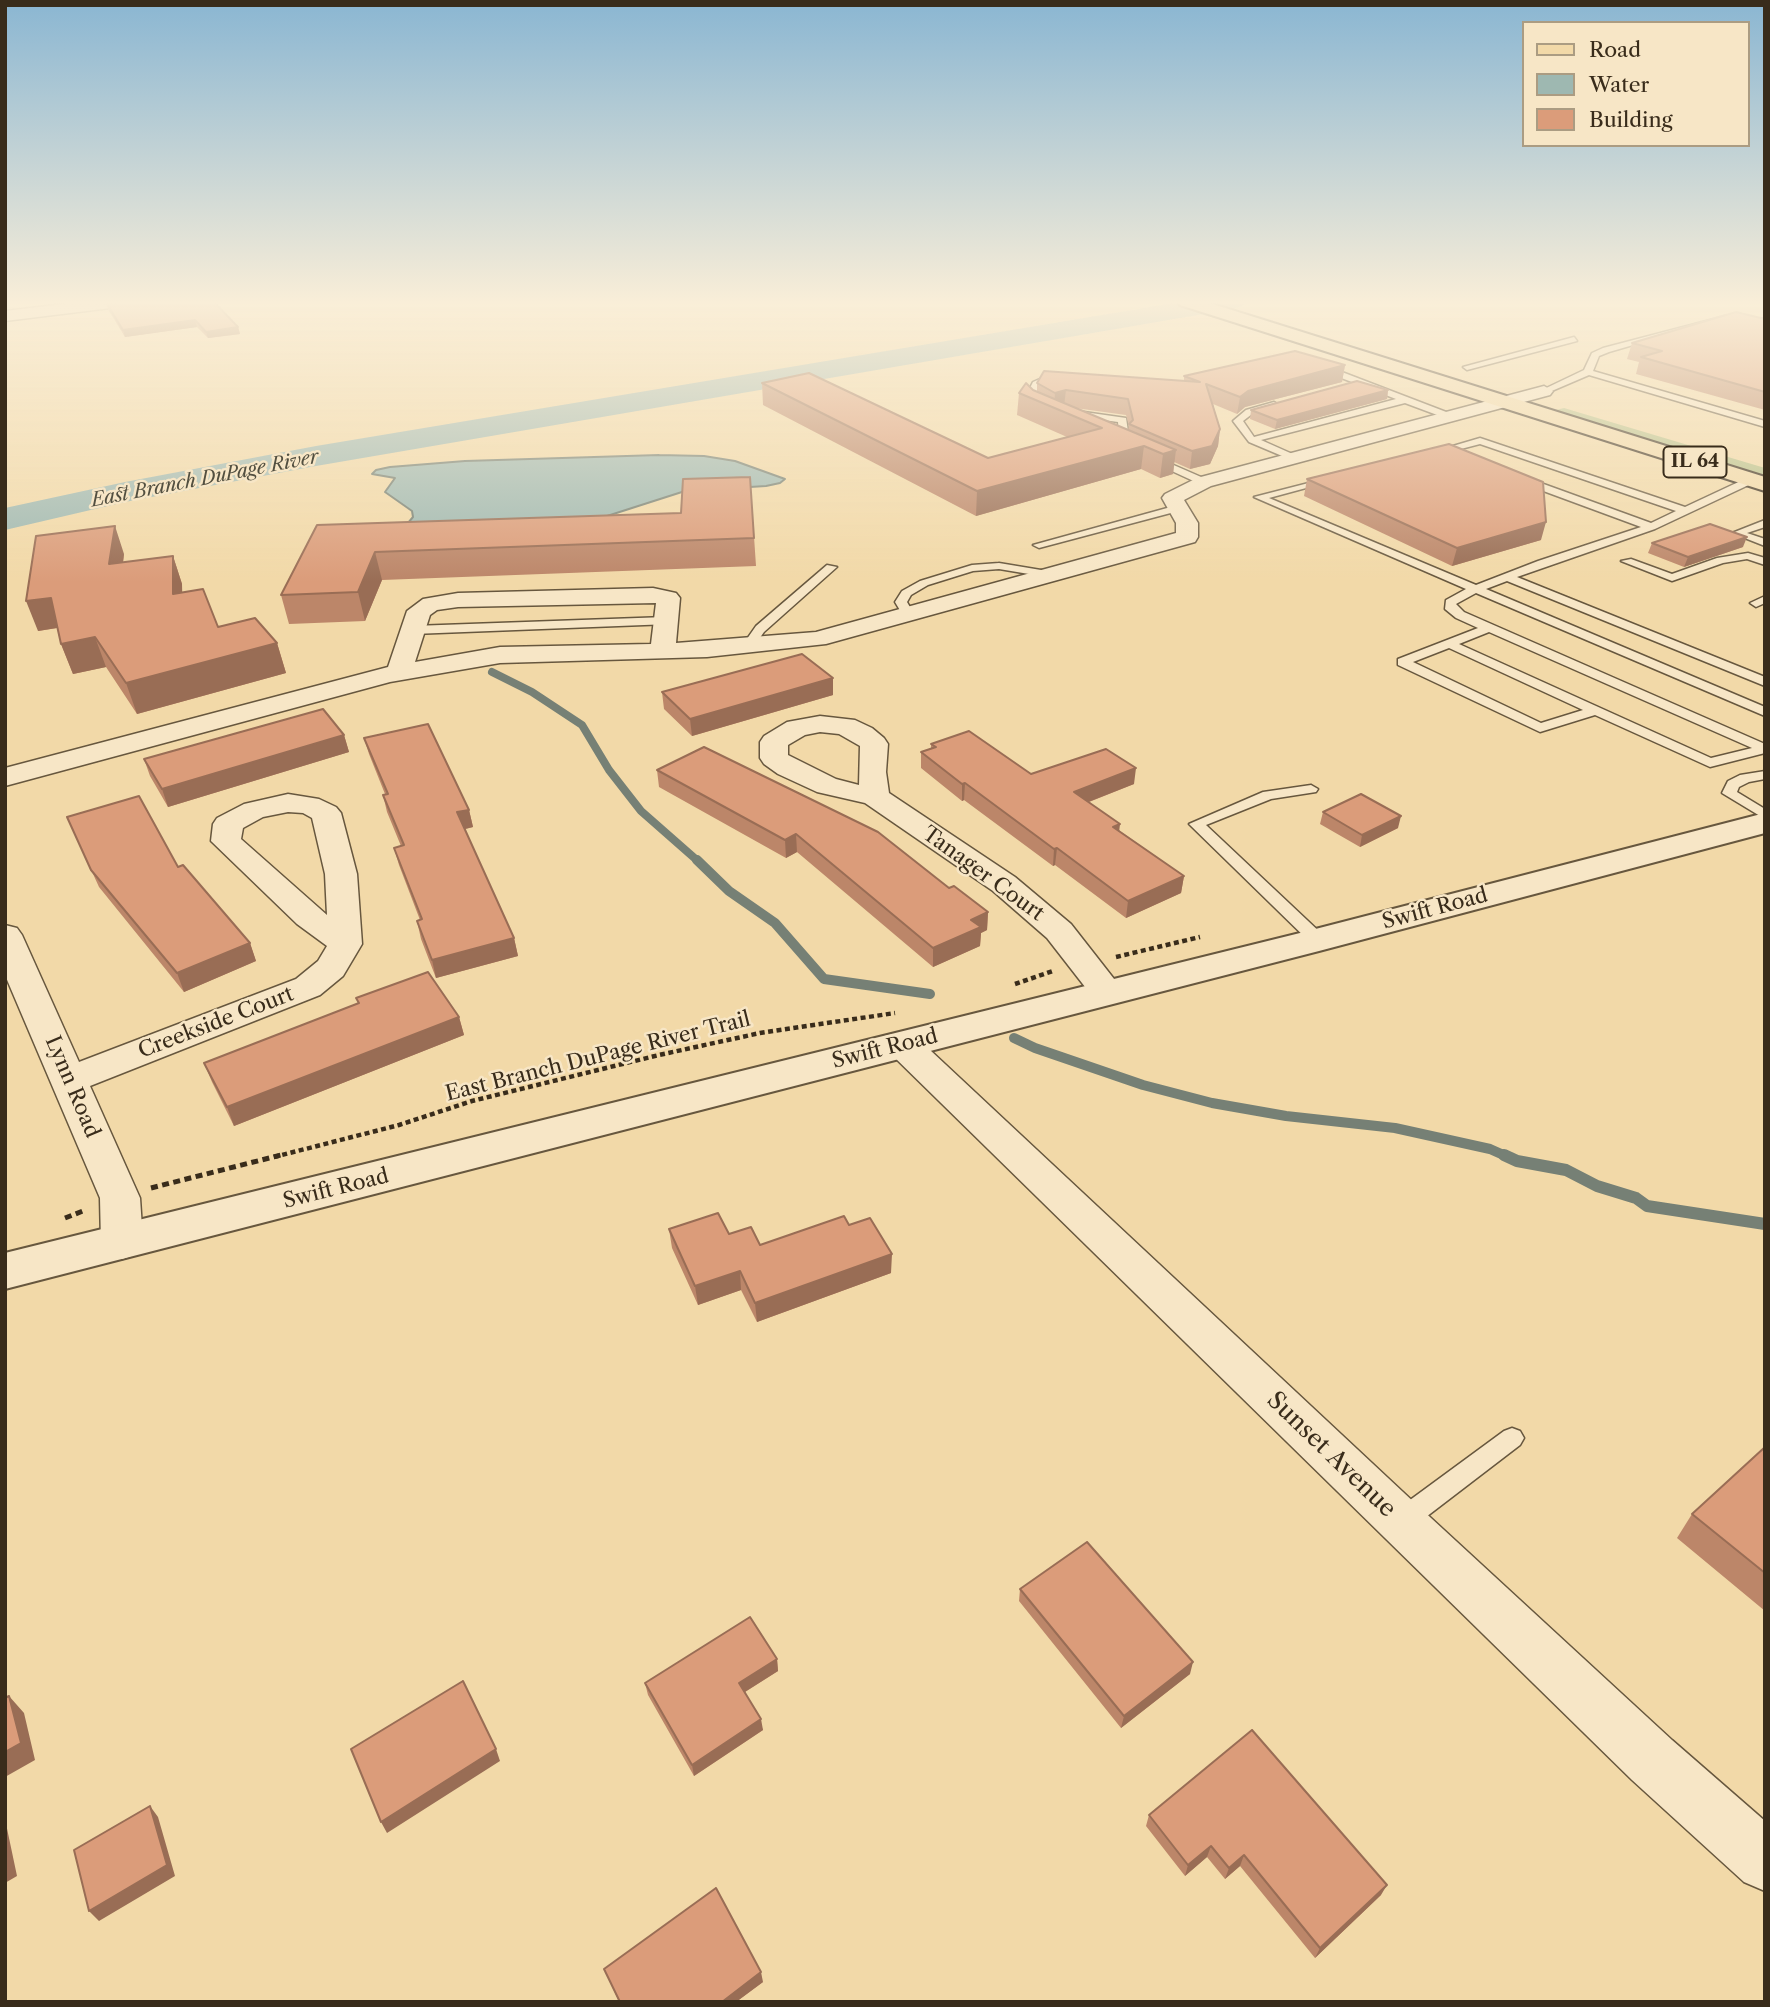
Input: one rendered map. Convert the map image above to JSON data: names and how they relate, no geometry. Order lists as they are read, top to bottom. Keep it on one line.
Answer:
{"streets":{"main road":["IL 64"],"street":["Tanager Court","Swift Road","Creekside Court","Lynn Road","Sunset Avenue"],"path":["East Branch DuPage River Trail"]},"crossings":[["Tanager Court","Swift Road"],["Swift Road","East Branch DuPage River Trail"],["Swift Road","Lynn Road"],["Swift Road","Sunset Avenue"],["Creekside Court","Lynn Road"],["East Branch DuPage River Trail","Sunset Avenue"]],"water":["East Branch DuPage River"],"legend":["Road","Water","Building"]}
